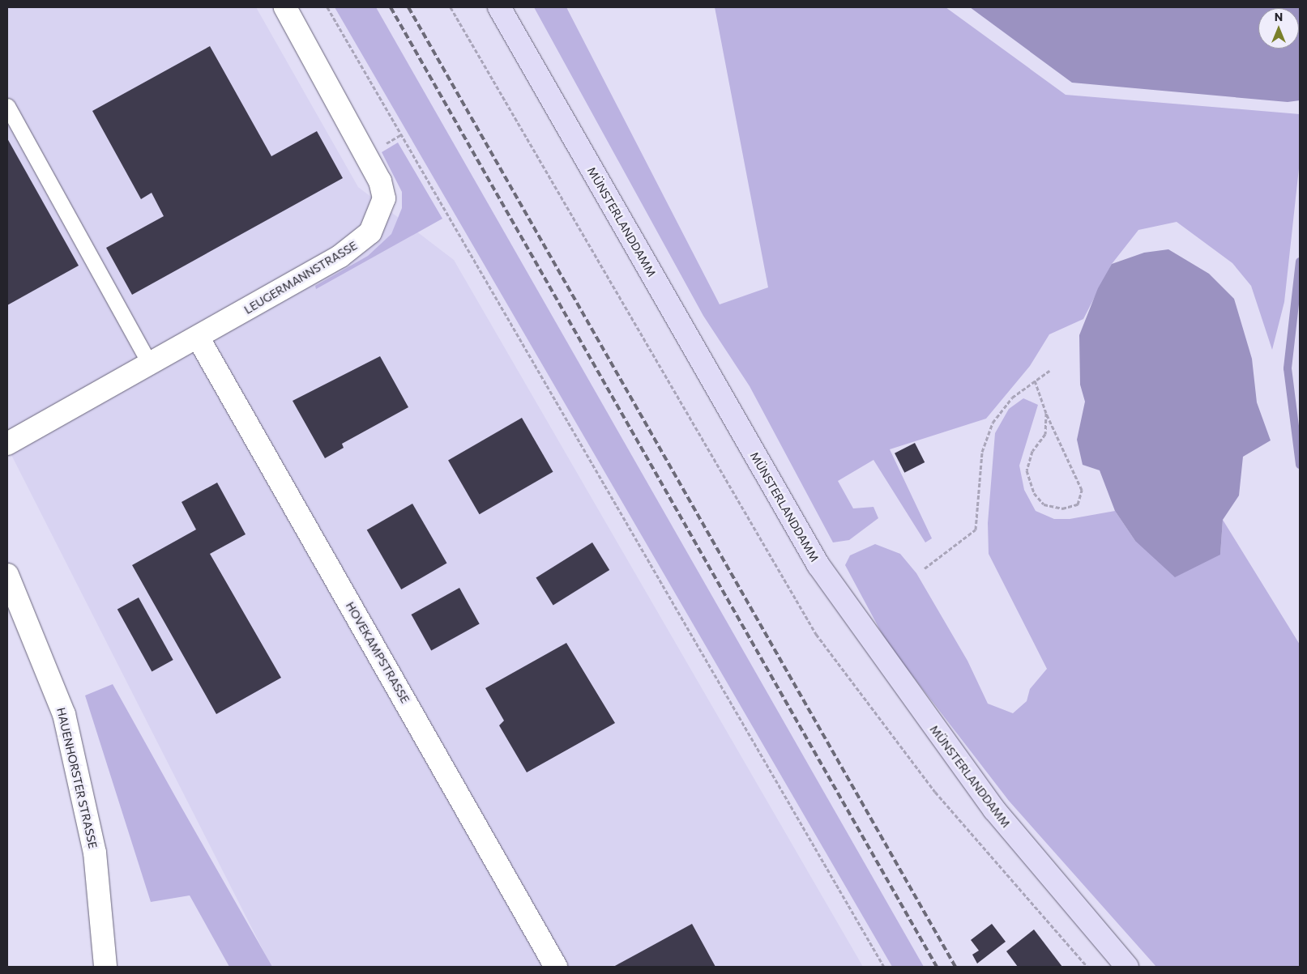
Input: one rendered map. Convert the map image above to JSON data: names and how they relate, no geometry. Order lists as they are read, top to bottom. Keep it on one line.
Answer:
{"streets":{"main road":["MÜNSTERLANDDAMM"],"street":["LEUGERMANNSTRASSE","HOVEKAMPSTRASSE","HAUENHORSTER STRASSE"]},"crossings":[["LEUGERMANNSTRASSE","HOVEKAMPSTRASSE"]],"north":"top"}
